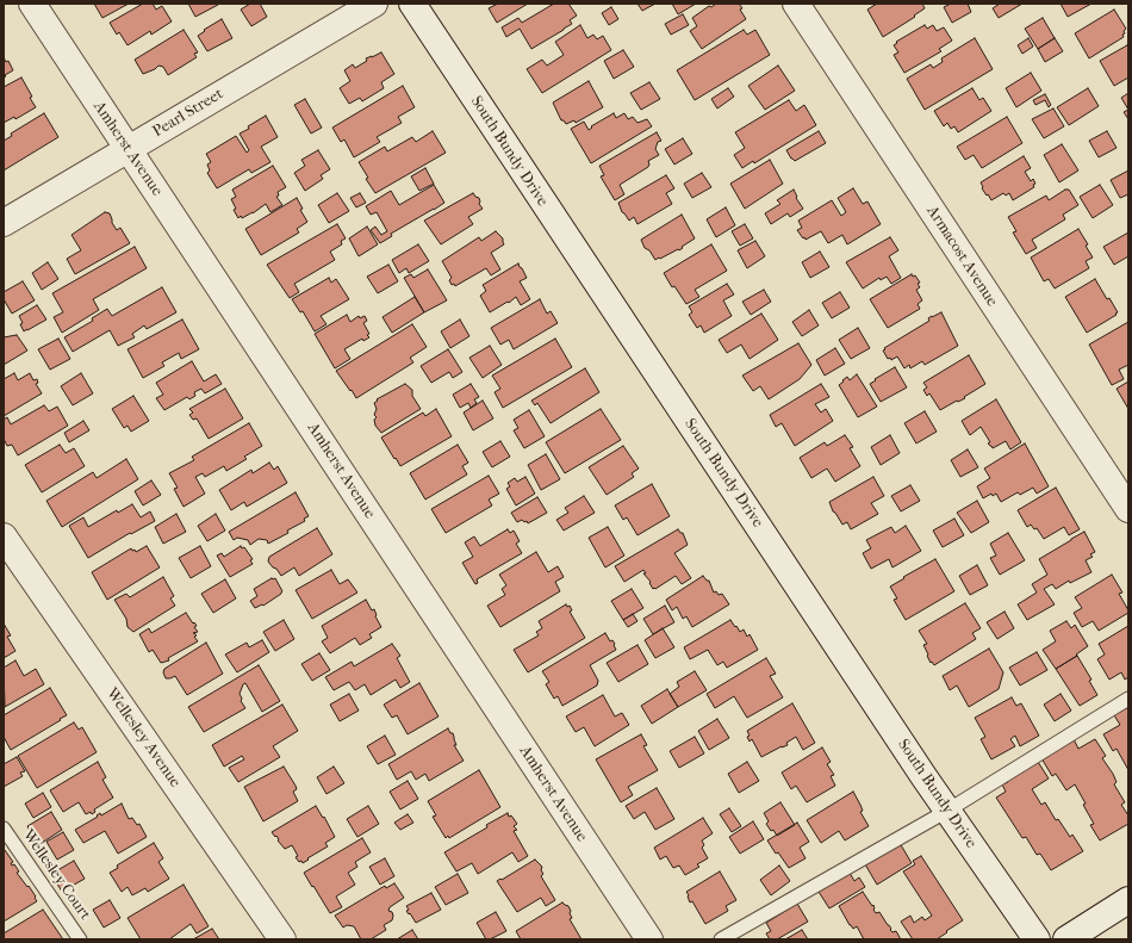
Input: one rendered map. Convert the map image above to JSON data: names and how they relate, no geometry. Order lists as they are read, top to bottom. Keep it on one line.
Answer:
{"streets":{"street":["Pearl Street","Amherst Avenue","South Bundy Drive","Armacost Avenue","Wellesley Avenue"],"lane":["Wellesley Court"]},"crossings":[["Pearl Street","Amherst Avenue"]]}
